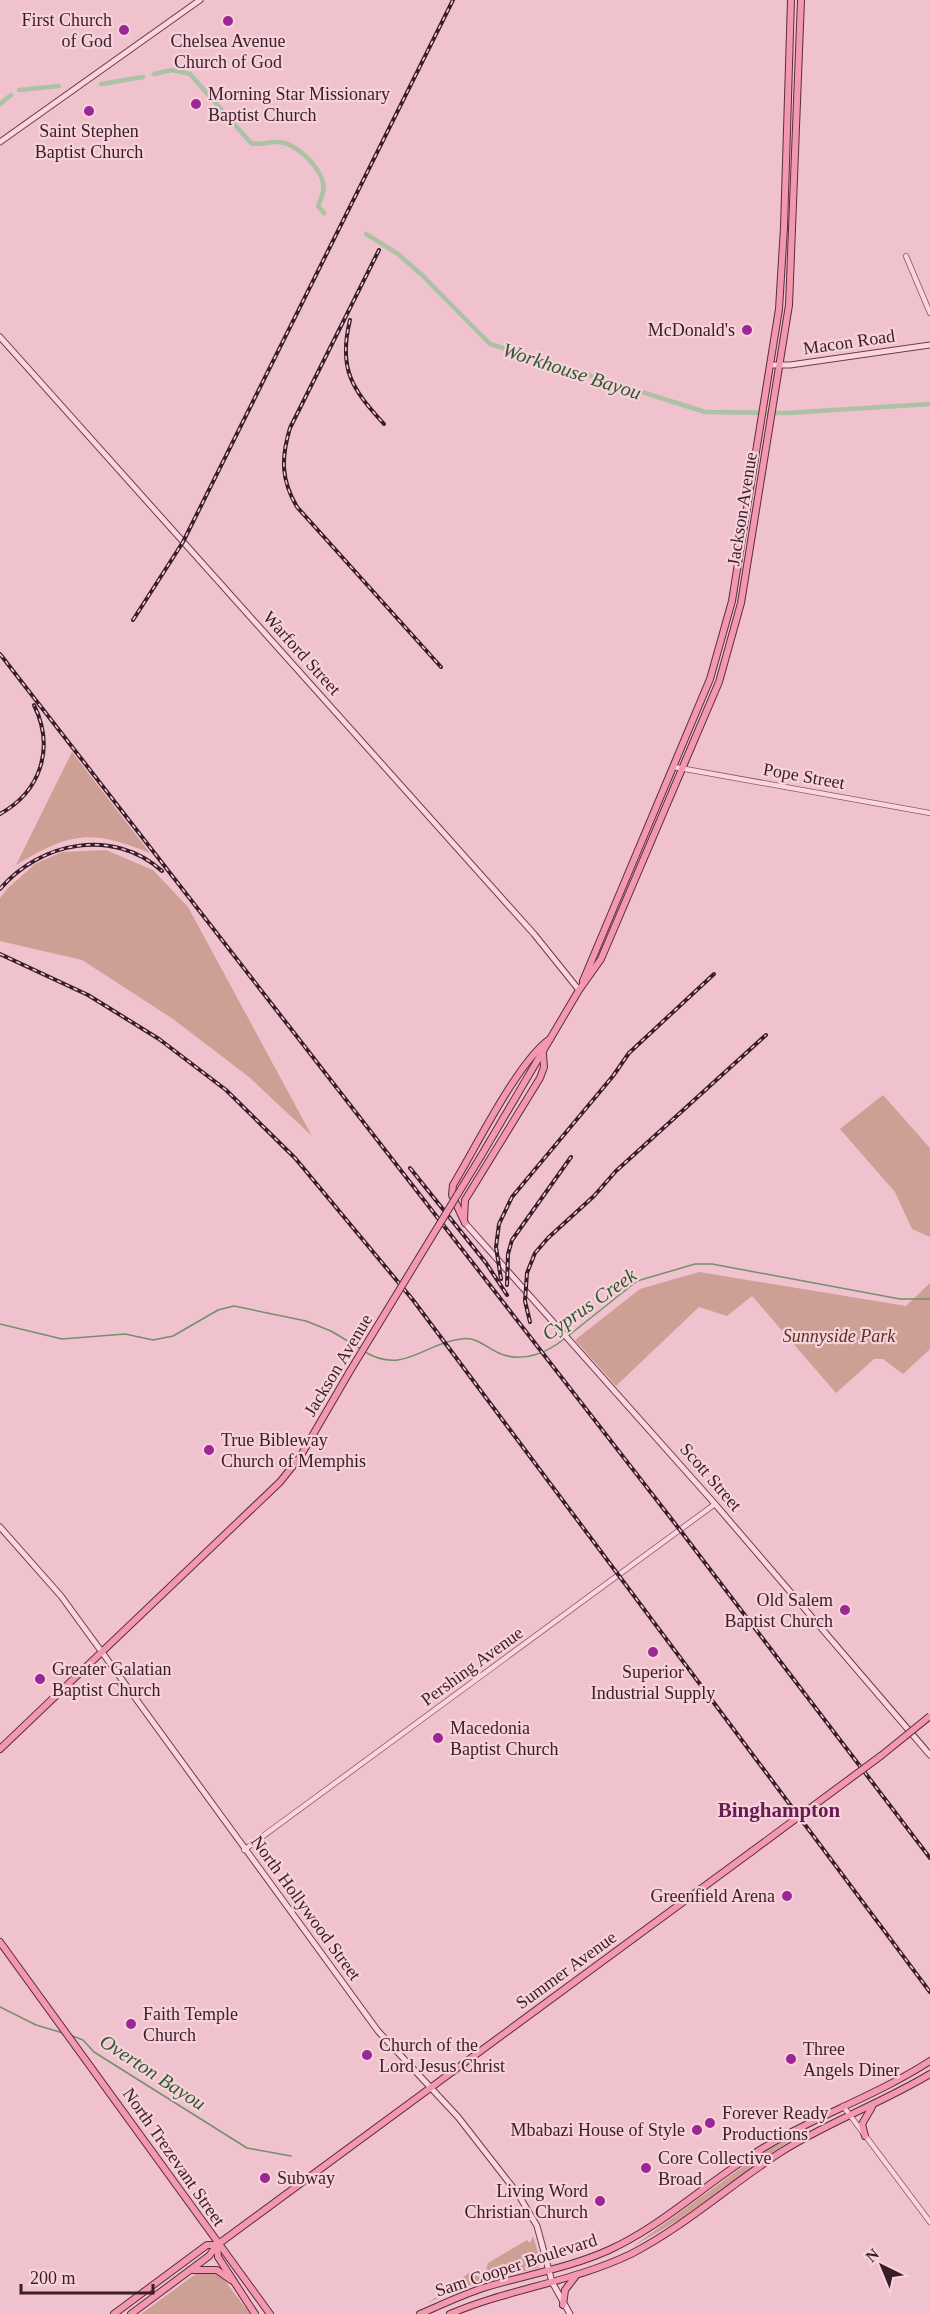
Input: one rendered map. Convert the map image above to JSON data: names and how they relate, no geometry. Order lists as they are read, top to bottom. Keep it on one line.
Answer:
{"streets":{"main road":["Macon Road","Jackson Avenue","Warford Street","Scott Street","North Hollywood Street","Summer Avenue","North Trezevant Street","Sam Cooper Boulevard"],"street":["Pope Street","Pershing Avenue"]},"crossings":[["Macon Road","Jackson Avenue"],["Jackson Avenue","Warford Street"],["Jackson Avenue","Pope Street"],["Jackson Avenue","North Hollywood Street"],["Scott Street","Pershing Avenue"],["Pershing Avenue","North Hollywood Street"],["North Hollywood Street","Summer Avenue"],["North Hollywood Street","Sam Cooper Boulevard"],["Summer Avenue","North Trezevant Street"]],"districts":["Binghampton"],"water":["Workhouse Bayou","Cyprus Creek","Overton Bayou"],"parks":["Sunnyside Park"],"places":["Chelsea Avenue Church of God","First Church of God","Morning Star Missionary Baptist Church","Saint Stephen Baptist Church","McDonald's","True Bibleway Church of Memphis","Old Salem Baptist Church","Superior Industrial Supply","Greater Galatian Baptist Church","Macedonia Baptist Church","Greenfield Arena","Faith Temple Church","Church of the Lord Jesus Christ","Three Angels Diner","Forever Ready Productions","Mbabazi House of Style","Core Collective Broad","Subway","Living Word Christian Church"],"scale_bar":"200 m","north":"top left"}
